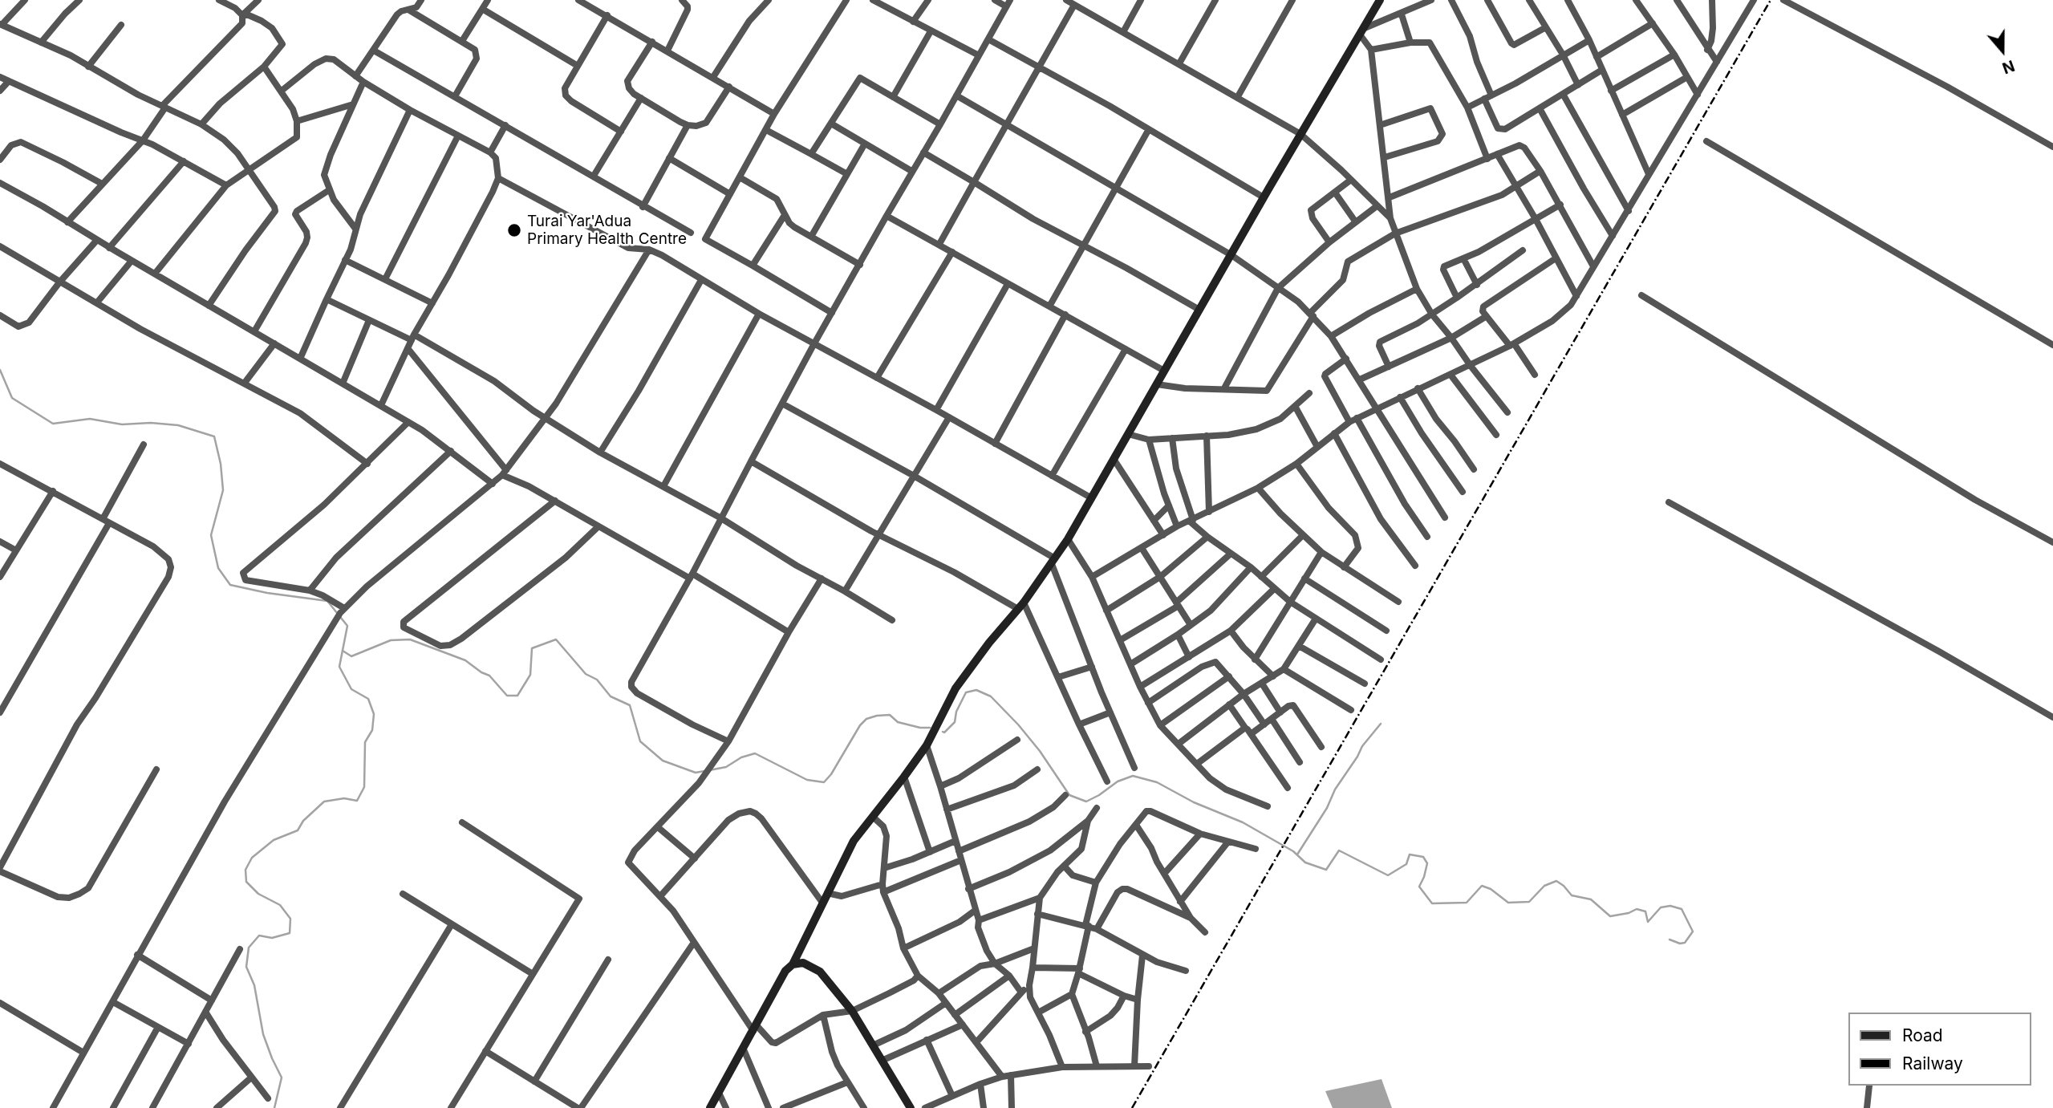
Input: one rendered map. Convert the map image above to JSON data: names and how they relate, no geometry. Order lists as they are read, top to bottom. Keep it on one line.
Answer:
{"places":["Turai Yar'Adua Primary Health Centre"],"legend":["Road","Railway"],"north":"bottom"}
